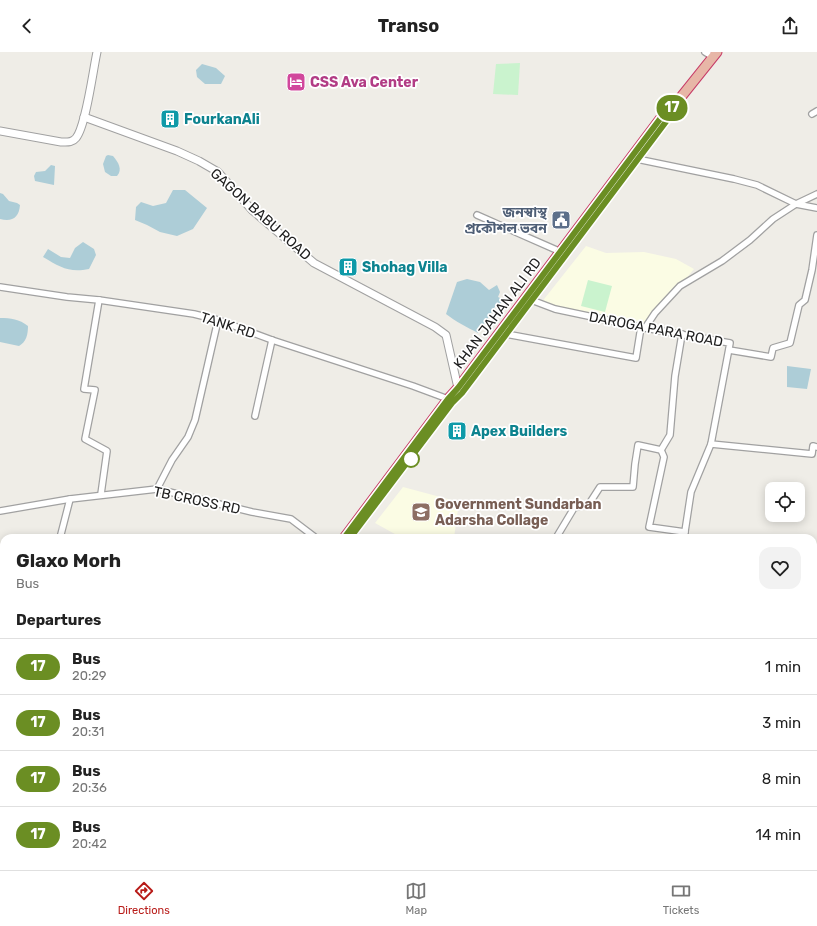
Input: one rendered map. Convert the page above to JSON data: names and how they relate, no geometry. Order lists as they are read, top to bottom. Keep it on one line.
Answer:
{"streets":{"highway":["KHAN JAHAN ALI RD"],"street":["GAGON BABU ROAD","TANK RD","DAROGA PARA ROAD","TB CROSS RD"]},"crossings":[["GAGON BABU ROAD","KHAN JAHAN ALI RD"],["KHAN JAHAN ALI RD","TANK RD"],["KHAN JAHAN ALI RD","DAROGA PARA ROAD"]],"places":{"hotel":["CSS Ava Center"],"building":["FourkanAli","Shohag Villa","Apex Builders"],"public building":["জনস্বাস্থ প্রকৌশল ভবন"],"school or university":["Government Sundarban Adarsha Collage"]},"lines":["bus line 17"],"page":{"header":"Transo","on_map":"17","heading":[["Glaxo Morh","Bus"],"Departures"],"list":[{"mark":"17","name":"Bus","note":"20:29","value":"1 min"},{"mark":"17","name":"Bus","note":"20:31","value":"3 min"},{"mark":"17","name":"Bus","note":"20:36","value":"8 min"},{"mark":"17","name":"Bus","note":"20:42","value":"14 min"}],"tabs":["Directions","Map","Tickets"]}}
